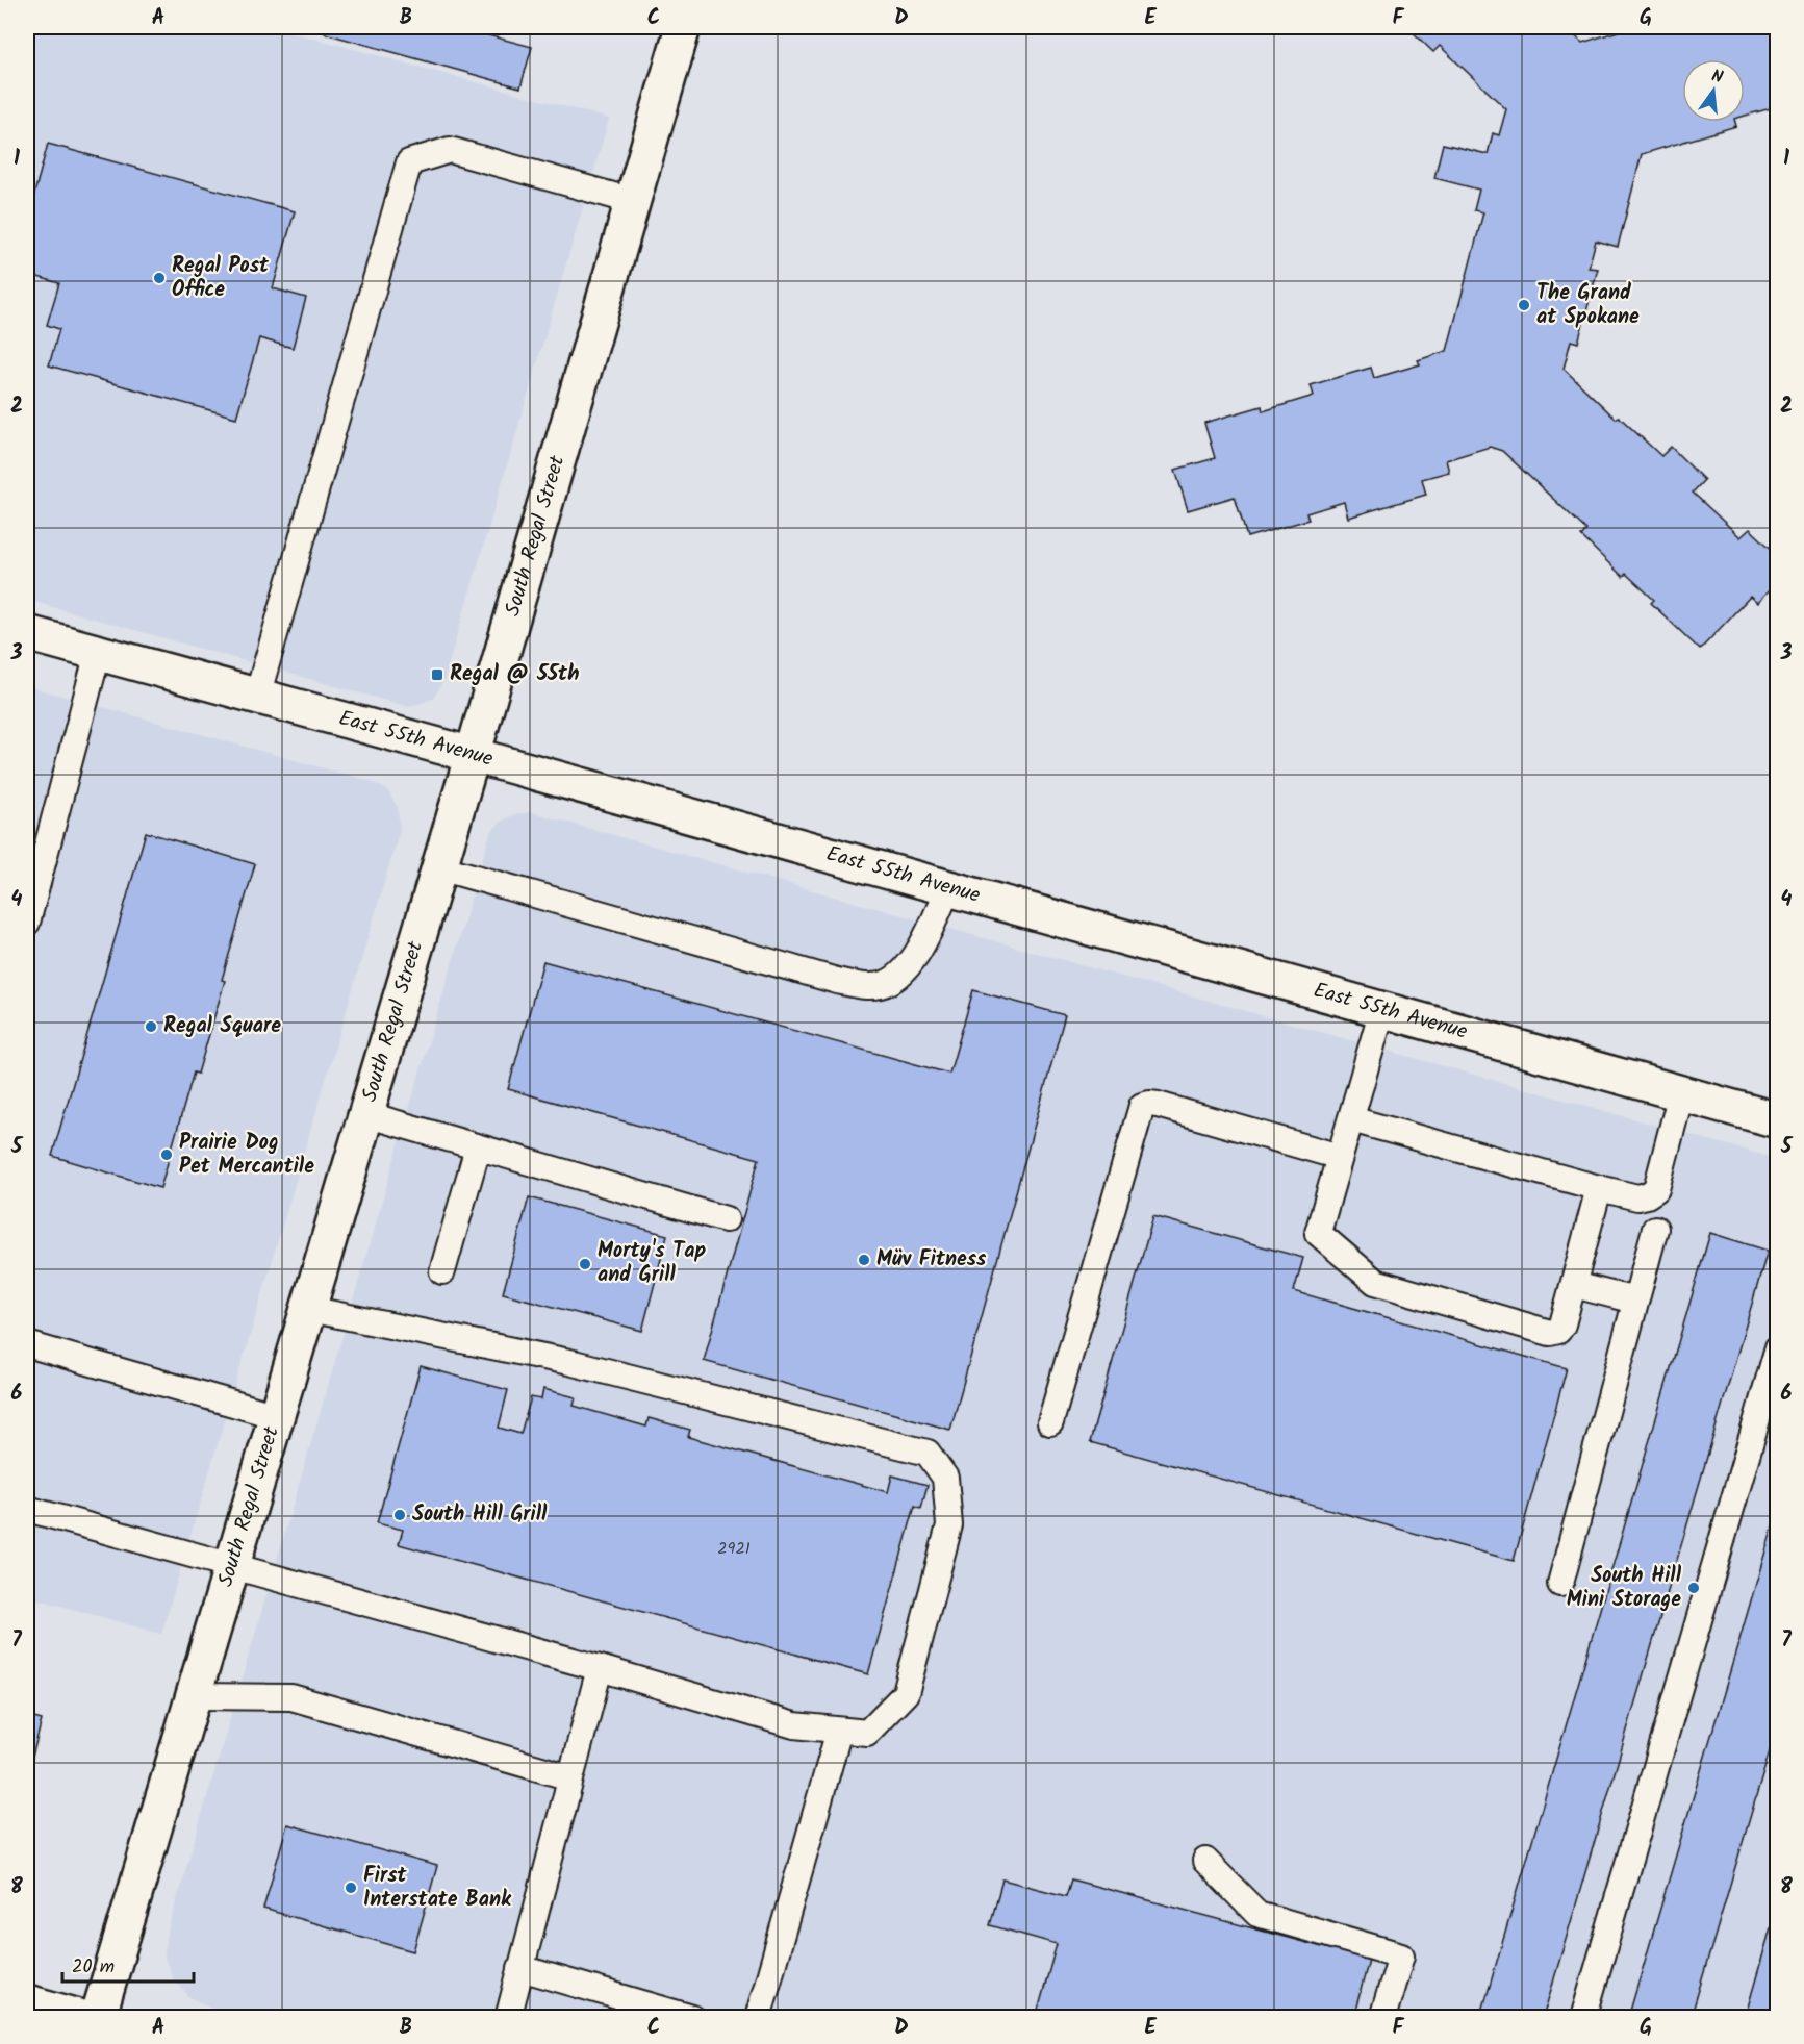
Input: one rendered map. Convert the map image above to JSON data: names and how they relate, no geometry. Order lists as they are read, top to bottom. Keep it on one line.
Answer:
{"streets":{"main road":["South Regal Street","East 55th Avenue"]},"crossings":[["South Regal Street","East 55th Avenue"]],"places":{"other":["Regal Post Office","The Grand at Spokane","Regal Square","Prairie Dog Pet Mercantile","Müv Fitness","Morty's Tap and Grill","South Hill Grill","South Hill Mini Storage","First Interstate Bank"],"transit":["Regal @ 55th"]},"house_numbers":["2921"],"scale_bar":"20 m","north":"top","grid":{"columns":["A","B","C","D","E","F","G"],"rows":["1","2","3","4","5","6","7","8"]}}
